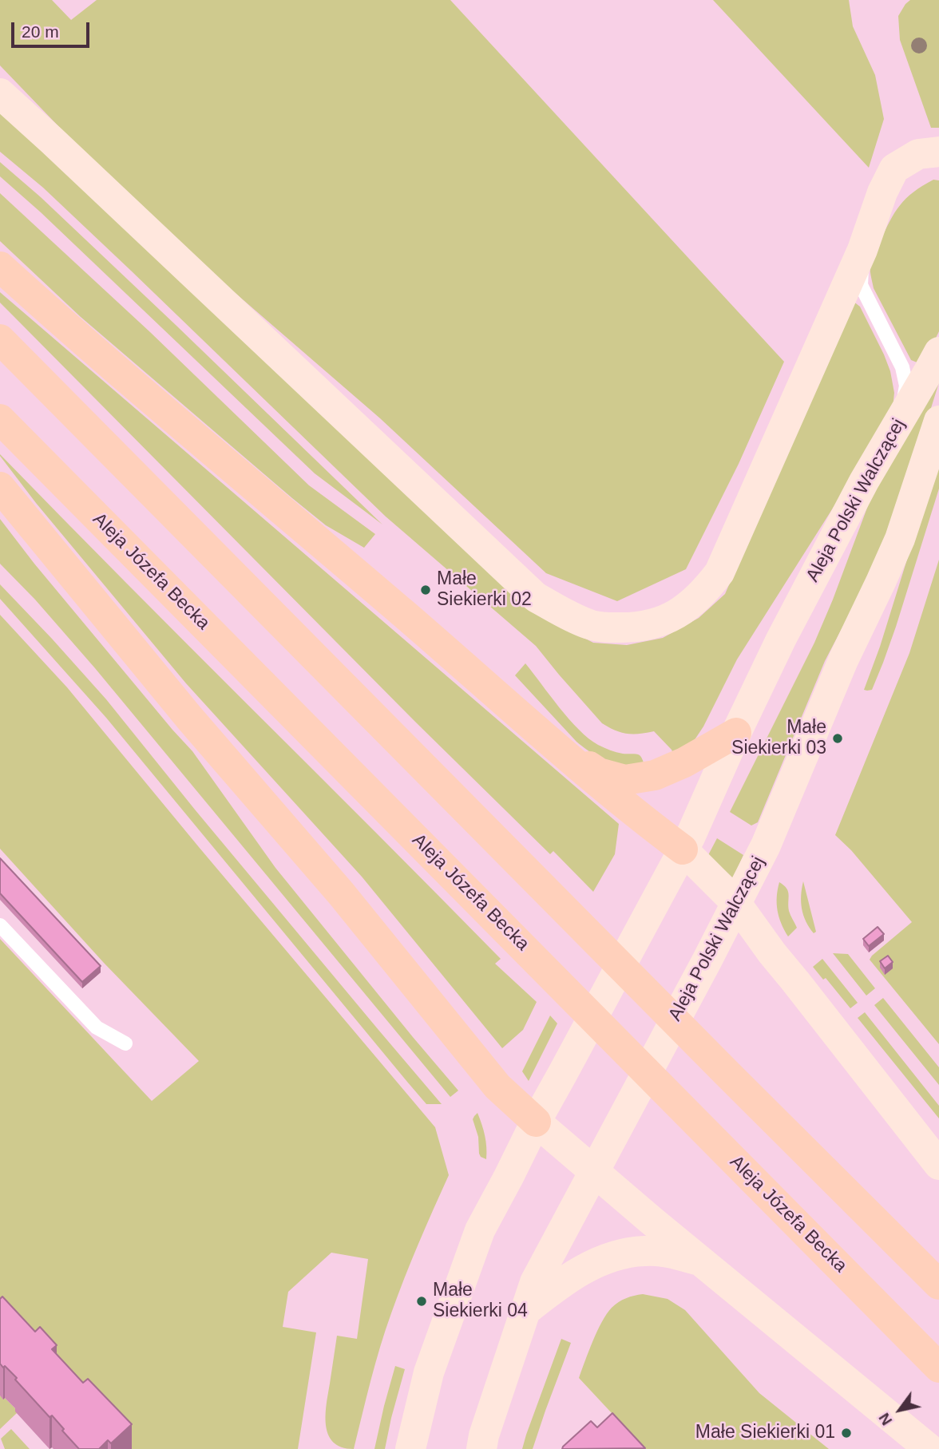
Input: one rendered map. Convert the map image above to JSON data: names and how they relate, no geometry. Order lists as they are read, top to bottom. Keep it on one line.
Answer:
{"streets":{"main road":["Aleja Józefa Becka"],"street":["Aleja Polski Walczącej"]},"places":["Małe Siekierki 02","Małe Siekierki 03","Małe Siekierki 04","Małe Siekierki 01"],"scale_bar":"20 m","north":"bottom left"}
